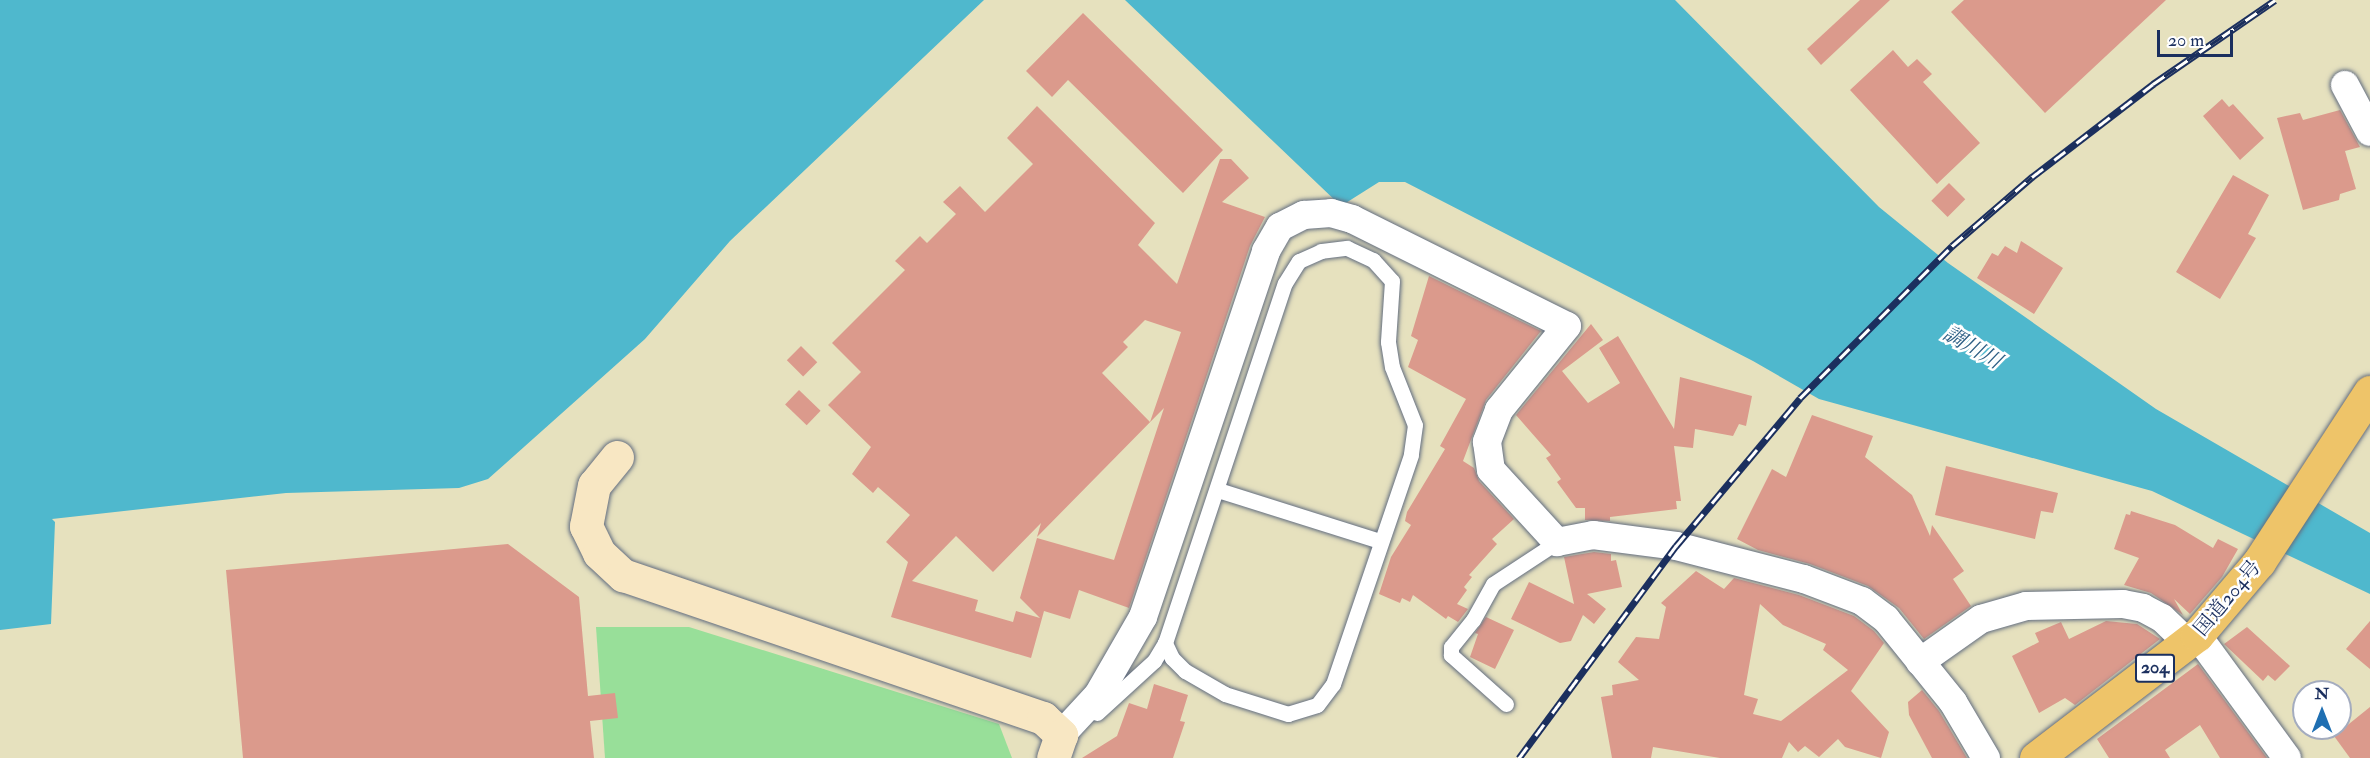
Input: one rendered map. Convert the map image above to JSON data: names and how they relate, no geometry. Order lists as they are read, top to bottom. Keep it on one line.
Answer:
{"streets":{"highway":["国道204号","204"]},"water":["調川川"],"scale_bar":"20 m","north":"top"}
